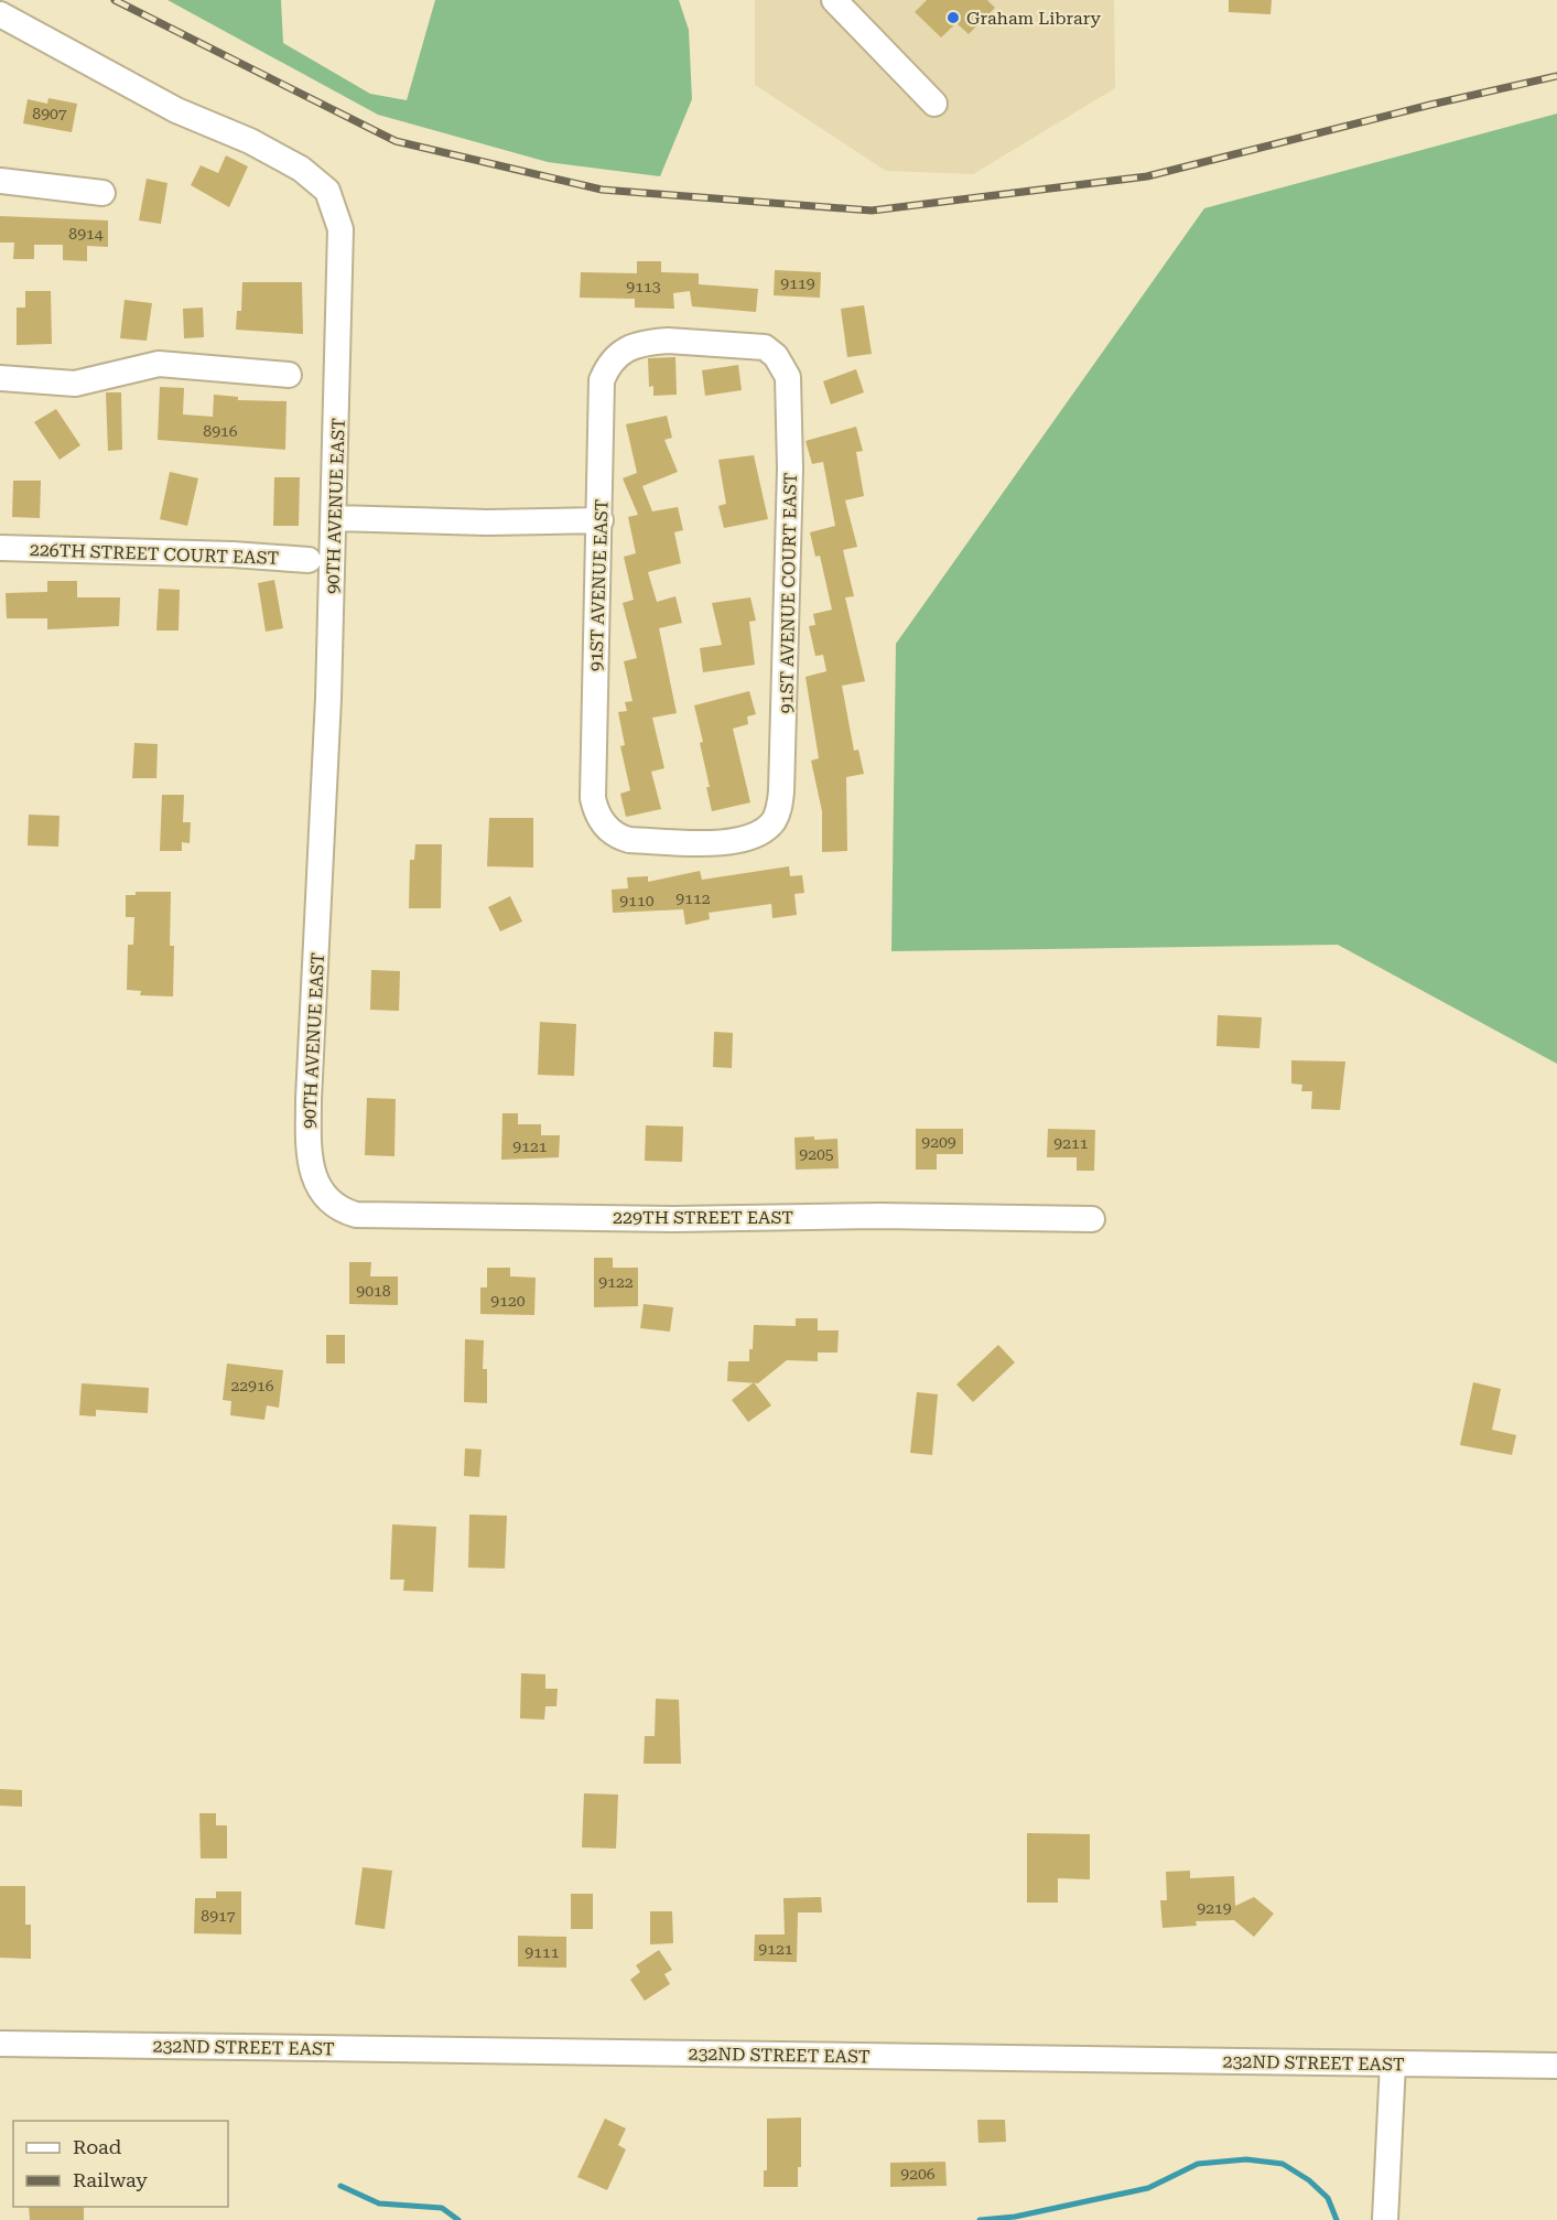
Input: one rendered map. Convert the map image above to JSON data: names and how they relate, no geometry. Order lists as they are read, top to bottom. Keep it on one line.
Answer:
{"streets":{"street":["90TH AVENUE EAST","226TH STREET COURT EAST","91ST AVENUE EAST","91ST AVENUE COURT EAST","229TH STREET EAST","232ND STREET EAST"]},"crossings":[["90TH AVENUE EAST","229TH STREET EAST"],["91ST AVENUE EAST","91ST AVENUE COURT EAST"]],"places":["Graham Library"],"house_numbers":["8907","8914","9119","9113","8916","9112","9110","9209","9211","9121","9205","9122","9018","9120","22916","9219","8917","9121","9111","9206"],"legend":["Road","Railway"]}
